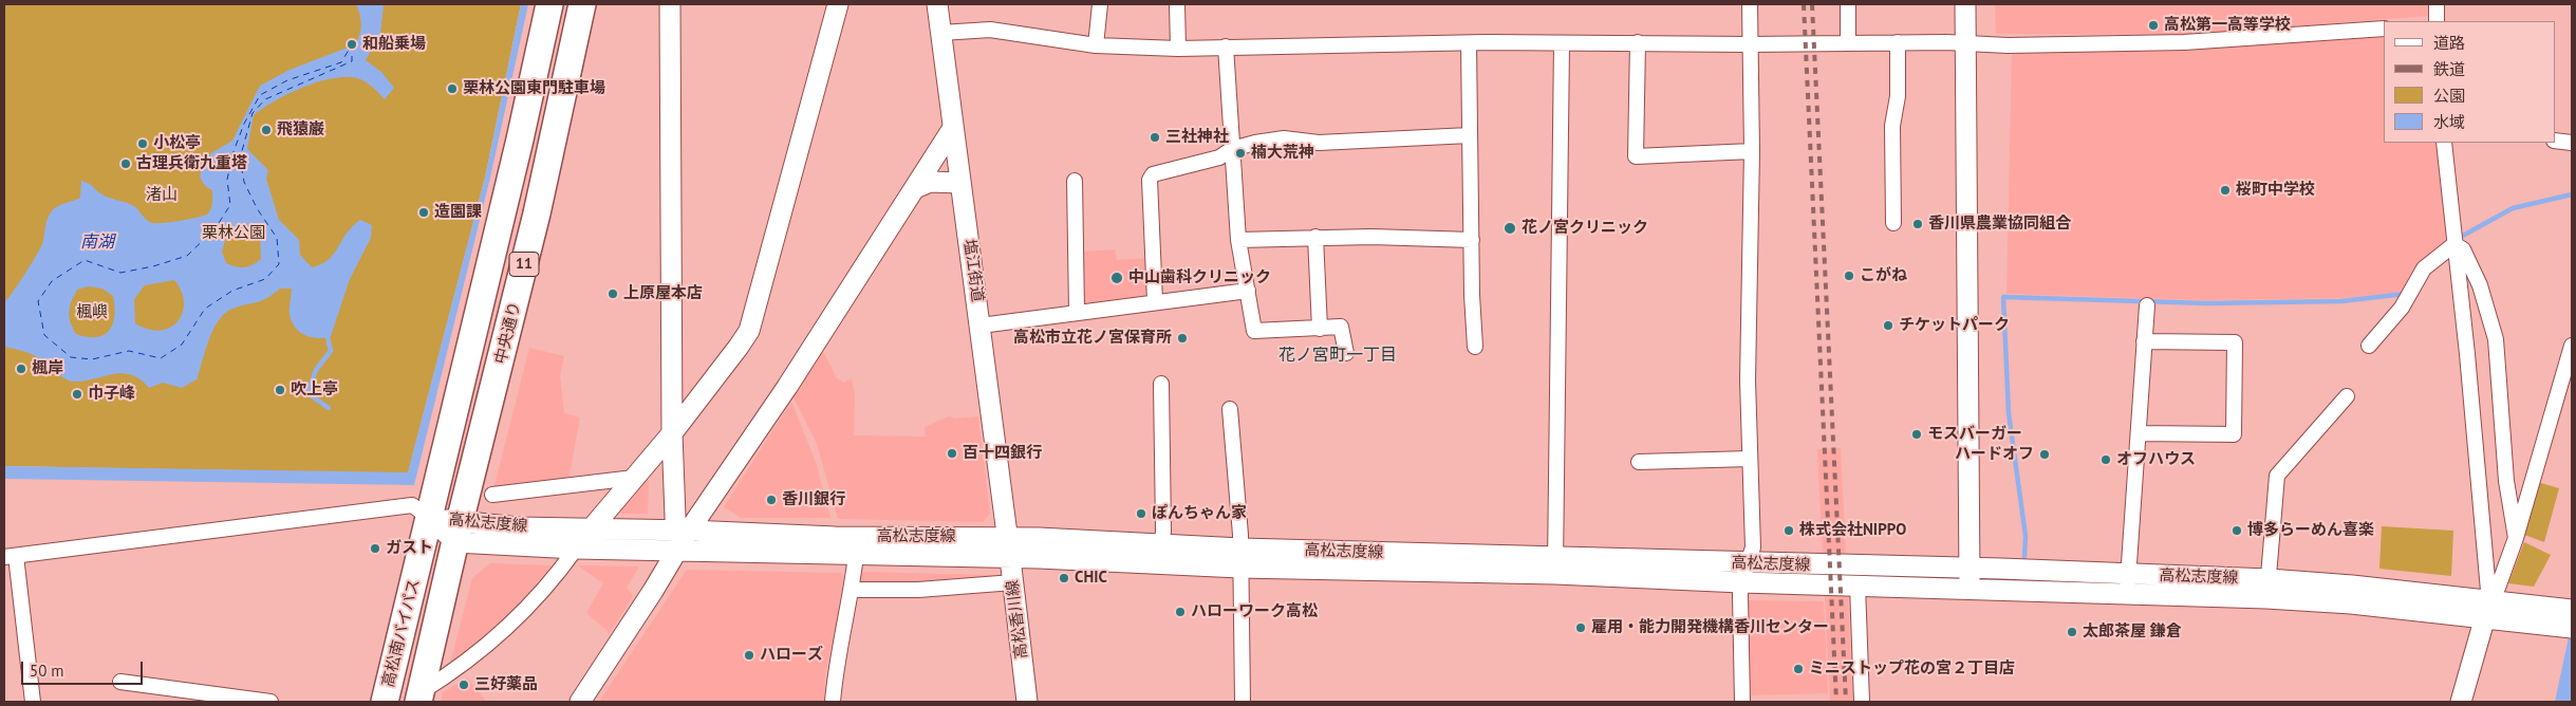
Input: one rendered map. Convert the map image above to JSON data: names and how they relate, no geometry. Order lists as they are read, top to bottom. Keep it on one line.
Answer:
{"streets":{"highway":["11","中央通り","高松南バイパス"],"main road":["塩江街道","高松志度線","高松香川線"]},"crossings":[["塩江街道","高松志度線"],["塩江街道","高松香川線"],["中央通り","高松志度線"],["中央通り","高松南バイパス"],["高松志度線","高松香川線"]],"districts":["花ノ宮町一丁目"],"water":["南湖"],"parks":["渚山","栗林公園","楓嶼"],"places":["高松第一高等学校","和船乗場","栗林公園東門駐車場","飛猿巌","三社神社","小松亭","楠大荒神","古理兵衛九重塔","桜町中学校","造園課","香川県農業協同組合","花ノ宮クリニック","こがね","中山歯科クリニック","上原屋本店","チケットパーク","高松市立花ノ宮保育所","楓岸","吹上亭","巾子峰","モスバーガー","百十四銀行","ハードオフ","オフハウス","香川銀行","ぽんちゃん家","株式会社NIPPO","博多らーめん喜楽","ガスト","CHIC","ハローワーク高松","雇用・能力開発機構香川センター","太郎茶屋 鎌倉","ハローズ","ミニストップ花の宮２丁目店","三好薬品"],"legend":["道路","鉄道","公園","水域"],"scale_bar":"50 m"}
